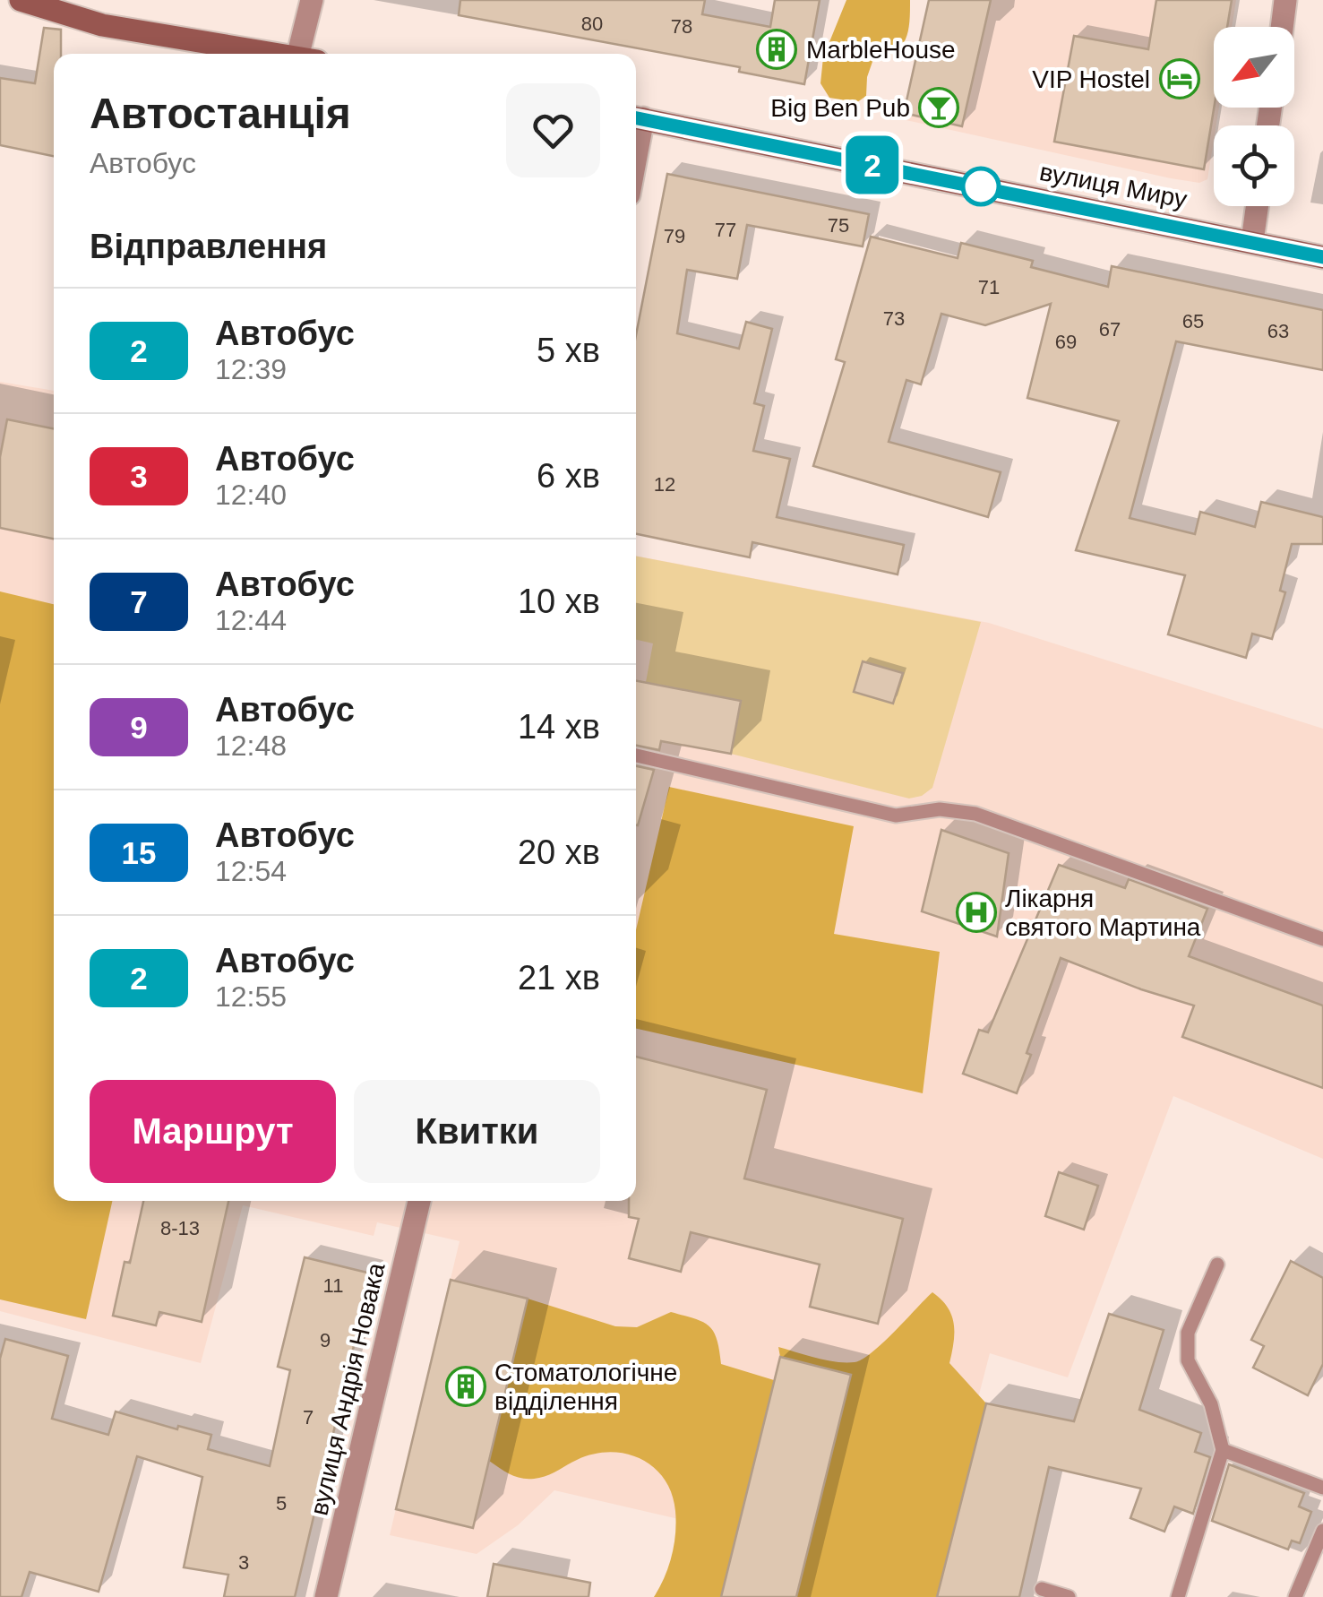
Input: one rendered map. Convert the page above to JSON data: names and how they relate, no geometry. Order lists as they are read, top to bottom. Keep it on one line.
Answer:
{"streets":{"main road":["вулиця Миру"],"street":["вулиця Андрія Новака"]},"places":{"building":["MarbleHouse","Стоматологічне відділення"],"hotel":["VIP Hostel"],"bar":["Big Ben Pub"],"hospital":["Лікарня святого Мартина"]},"lines":["bus line 2"],"house_numbers":["80","78","75","77","79","71","73","65","67","63","69","12","8-13","11","9","7","5","3"],"north":"bottom left","page":{"on_map":"2","heading":[["Автостанція","Автобус"],"Відправлення"],"list":[{"mark":"2","name":"Автобус","note":"12:39","value":"5 хв"},{"mark":"3","name":"Автобус","note":"12:40","value":"6 хв"},{"mark":"7","name":"Автобус","note":"12:44","value":"10 хв"},{"mark":"9","name":"Автобус","note":"12:48","value":"14 хв"},{"mark":"15","name":"Автобус","note":"12:54","value":"20 хв"},{"mark":"2","name":"Автобус","note":"12:55","value":"21 хв"}],"buttons":["Маршрут","Квитки"]}}
